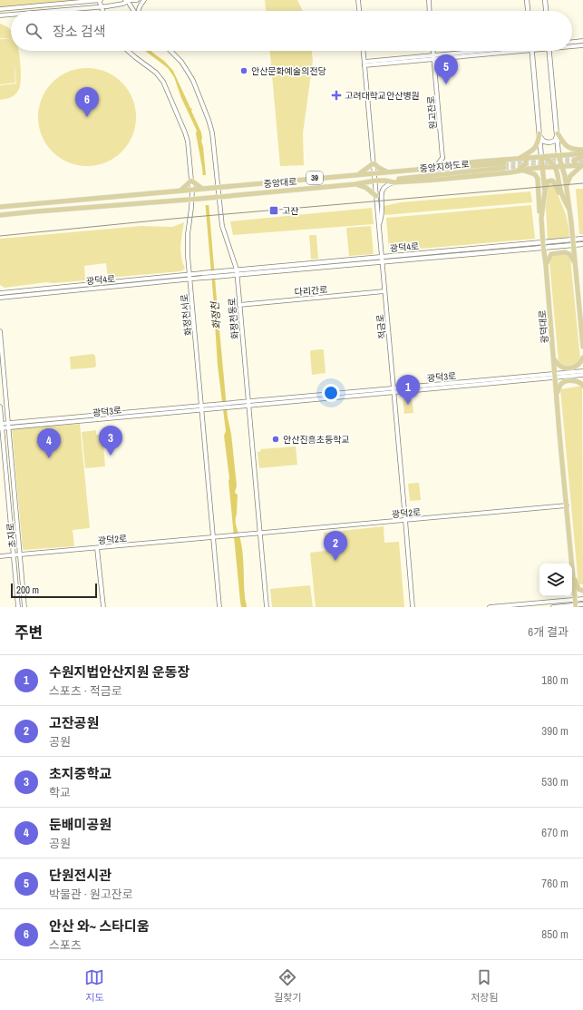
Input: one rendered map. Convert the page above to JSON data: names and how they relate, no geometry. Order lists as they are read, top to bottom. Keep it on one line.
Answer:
{"streets":{"main road":["중앙지하도로","39","중앙대로","광덕4로","광덕대로"],"street":["원고잔로","다리간로","화정천서로","화정천동로","적금로","광덕3로","광덕2로","초지로"]},"crossings":[["중앙지하도로","중앙대로"],["중앙대로","화정천서로"],["중앙대로","화정천동로"],["중앙대로","적금로"],["중앙대로","광덕대로"],["광덕4로","화정천서로"],["광덕4로","화정천동로"],["광덕4로","적금로"],["광덕4로","광덕대로"],["다리간로","화정천동로"],["다리간로","적금로"],["화정천서로","광덕3로"],["화정천서로","광덕2로"],["화정천동로","광덕3로"],["화정천동로","광덕2로"],["적금로","광덕3로"],["적금로","광덕2로"],["광덕대로","광덕3로"],["광덕대로","광덕2로"],["광덕3로","초지로"],["광덕2로","초지로"]],"water":["화정천"],"places":{"other":["안산문화예술의전당","안산진흥초등학교"],"health":["고려대학교안산병원"],"transit":["고잔"]},"scale_bar":"200 m","page":{"search":"장소 검색","pins":["5","6","1","3","4","2"],"scale":"200 m","heading":["주변","6개 결과"],"list":[{"mark":"1","name":"수원지법안산지원 운동장","note":"스포츠 · 적금로","value":"180 m"},{"mark":"2","name":"고잔공원","note":"공원","value":"390 m"},{"mark":"3","name":"초지중학교","note":"학교","value":"530 m"},{"mark":"4","name":"둔배미공원","note":"공원","value":"670 m"},{"mark":"5","name":"단원전시관","note":"박물관 · 원고잔로","value":"760 m"},{"mark":"6","name":"안산 와~ 스타디움","note":"스포츠","value":"850 m"}],"nav":["지도","길찾기","저장됨"]}}
